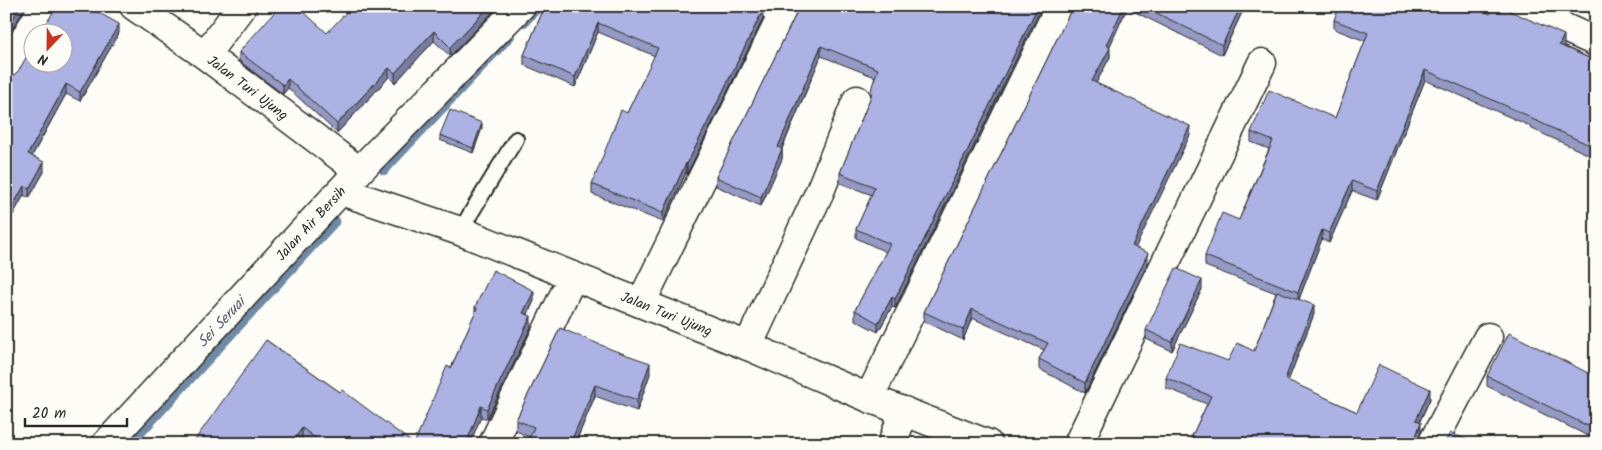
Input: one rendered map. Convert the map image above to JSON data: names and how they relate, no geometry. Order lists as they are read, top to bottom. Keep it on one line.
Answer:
{"streets":{"street":["Jalan Turi Ujung","Jalan Air Bersih"]},"crossings":[["Jalan Turi Ujung","Jalan Air Bersih"]],"water":["Sei Seruai"],"scale_bar":"20 m","north":"bottom"}
